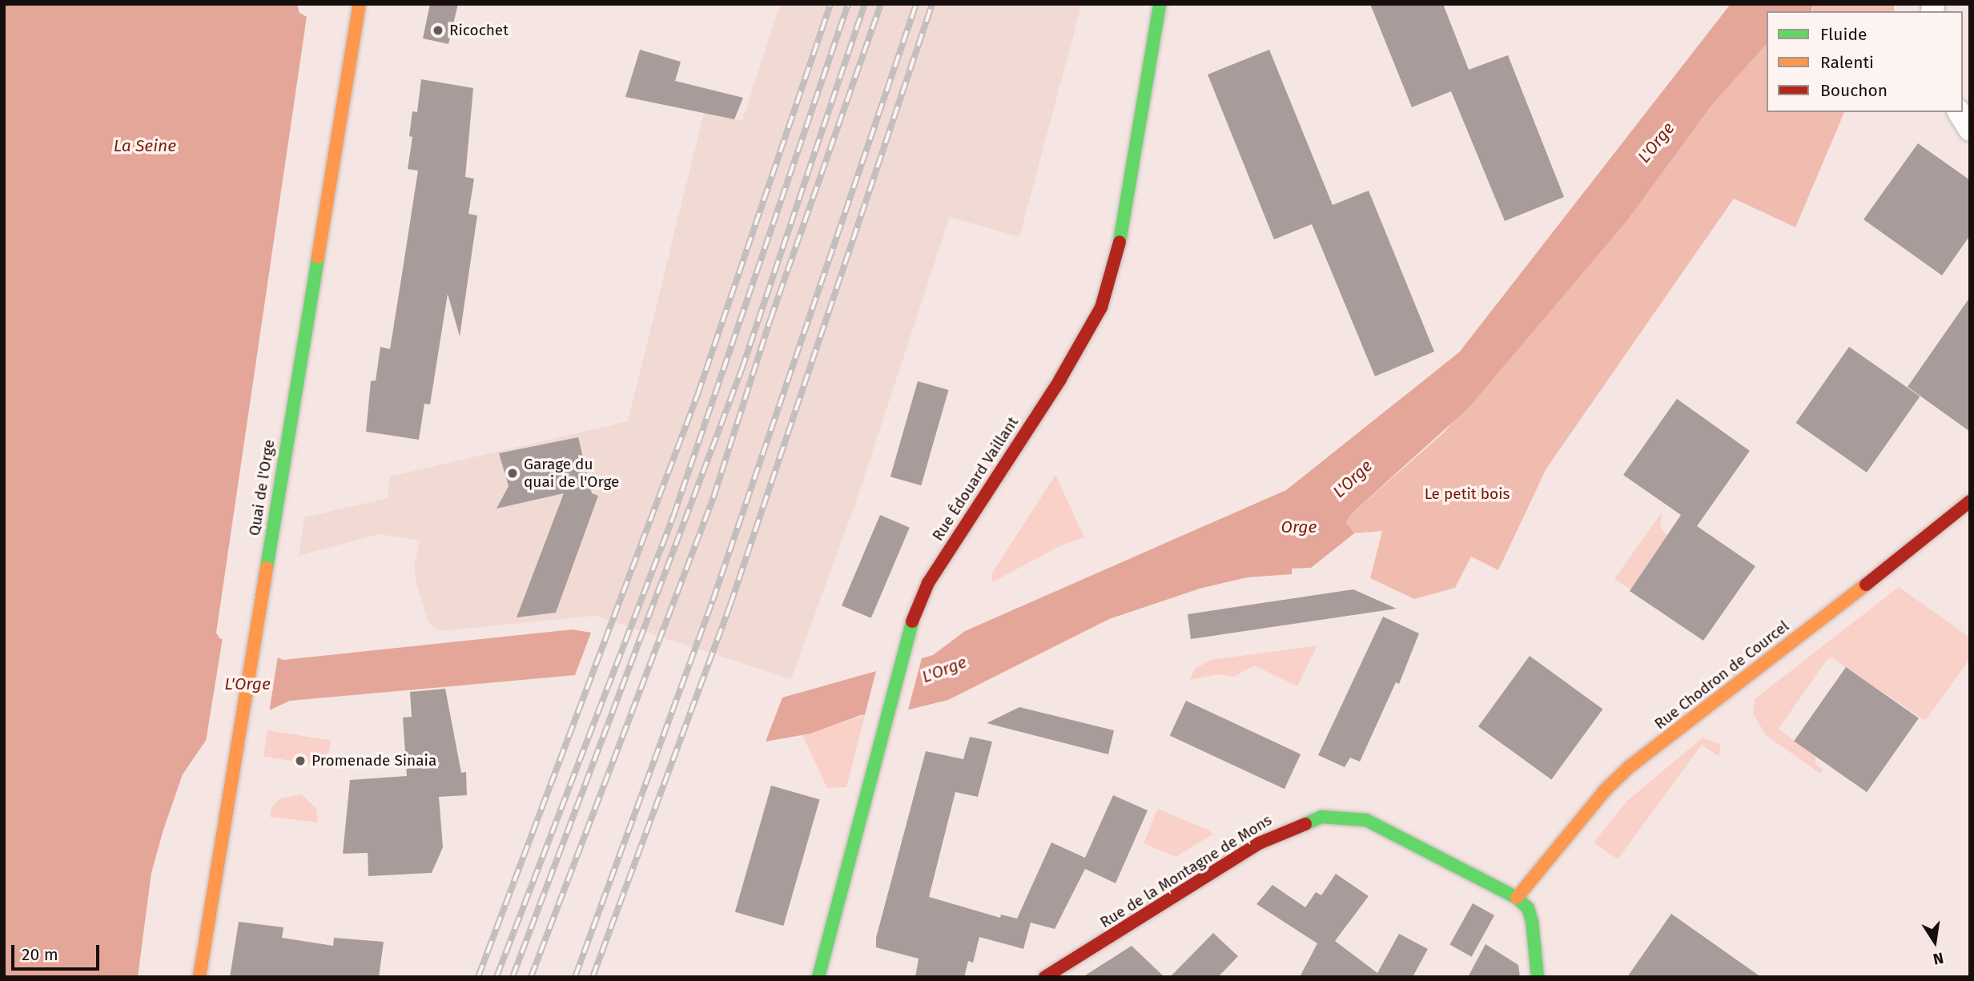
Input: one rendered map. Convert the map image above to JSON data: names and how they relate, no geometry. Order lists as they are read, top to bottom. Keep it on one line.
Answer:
{"streets":{"street":["Rue Édouard Vaillant","Quai de l'Orge","Rue Chodron de Courcel","Rue de la Montagne de Mons"]},"crossings":[["Rue Chodron de Courcel","Rue de la Montagne de Mons"]],"water":["L'Orge","La Seine","Orge"],"parks":["Le petit bois"],"places":["Ricochet","Garage du quai de l'Orge","Promenade Sinaia"],"legend":["Fluide","Ralenti","Bouchon"],"scale_bar":"20 m","north":"bottom"}
